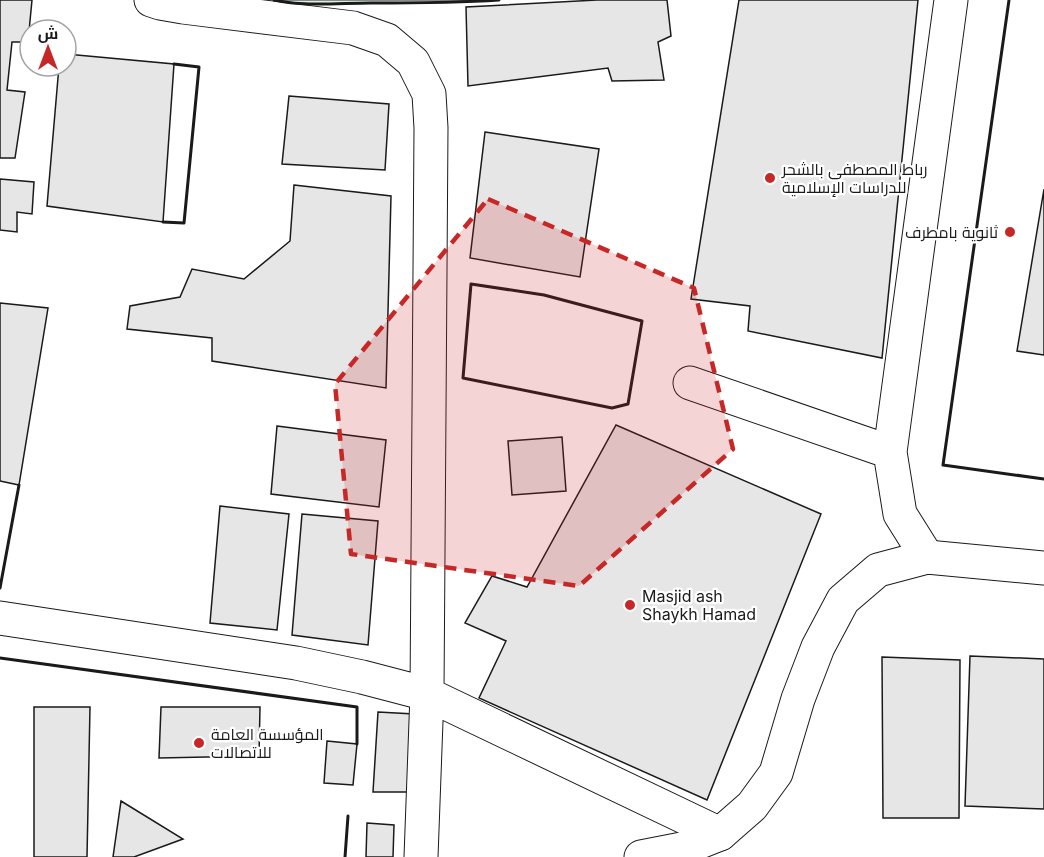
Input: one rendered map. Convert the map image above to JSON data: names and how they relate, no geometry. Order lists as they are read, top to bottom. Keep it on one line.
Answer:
{"places":["رباط المصطفى بالشحر للدراسات الإسلامية","ثانوية بامطرف","Masjid ash Shaykh Hamad","المؤسسة العامة للاتصالات"],"north":"top"}
